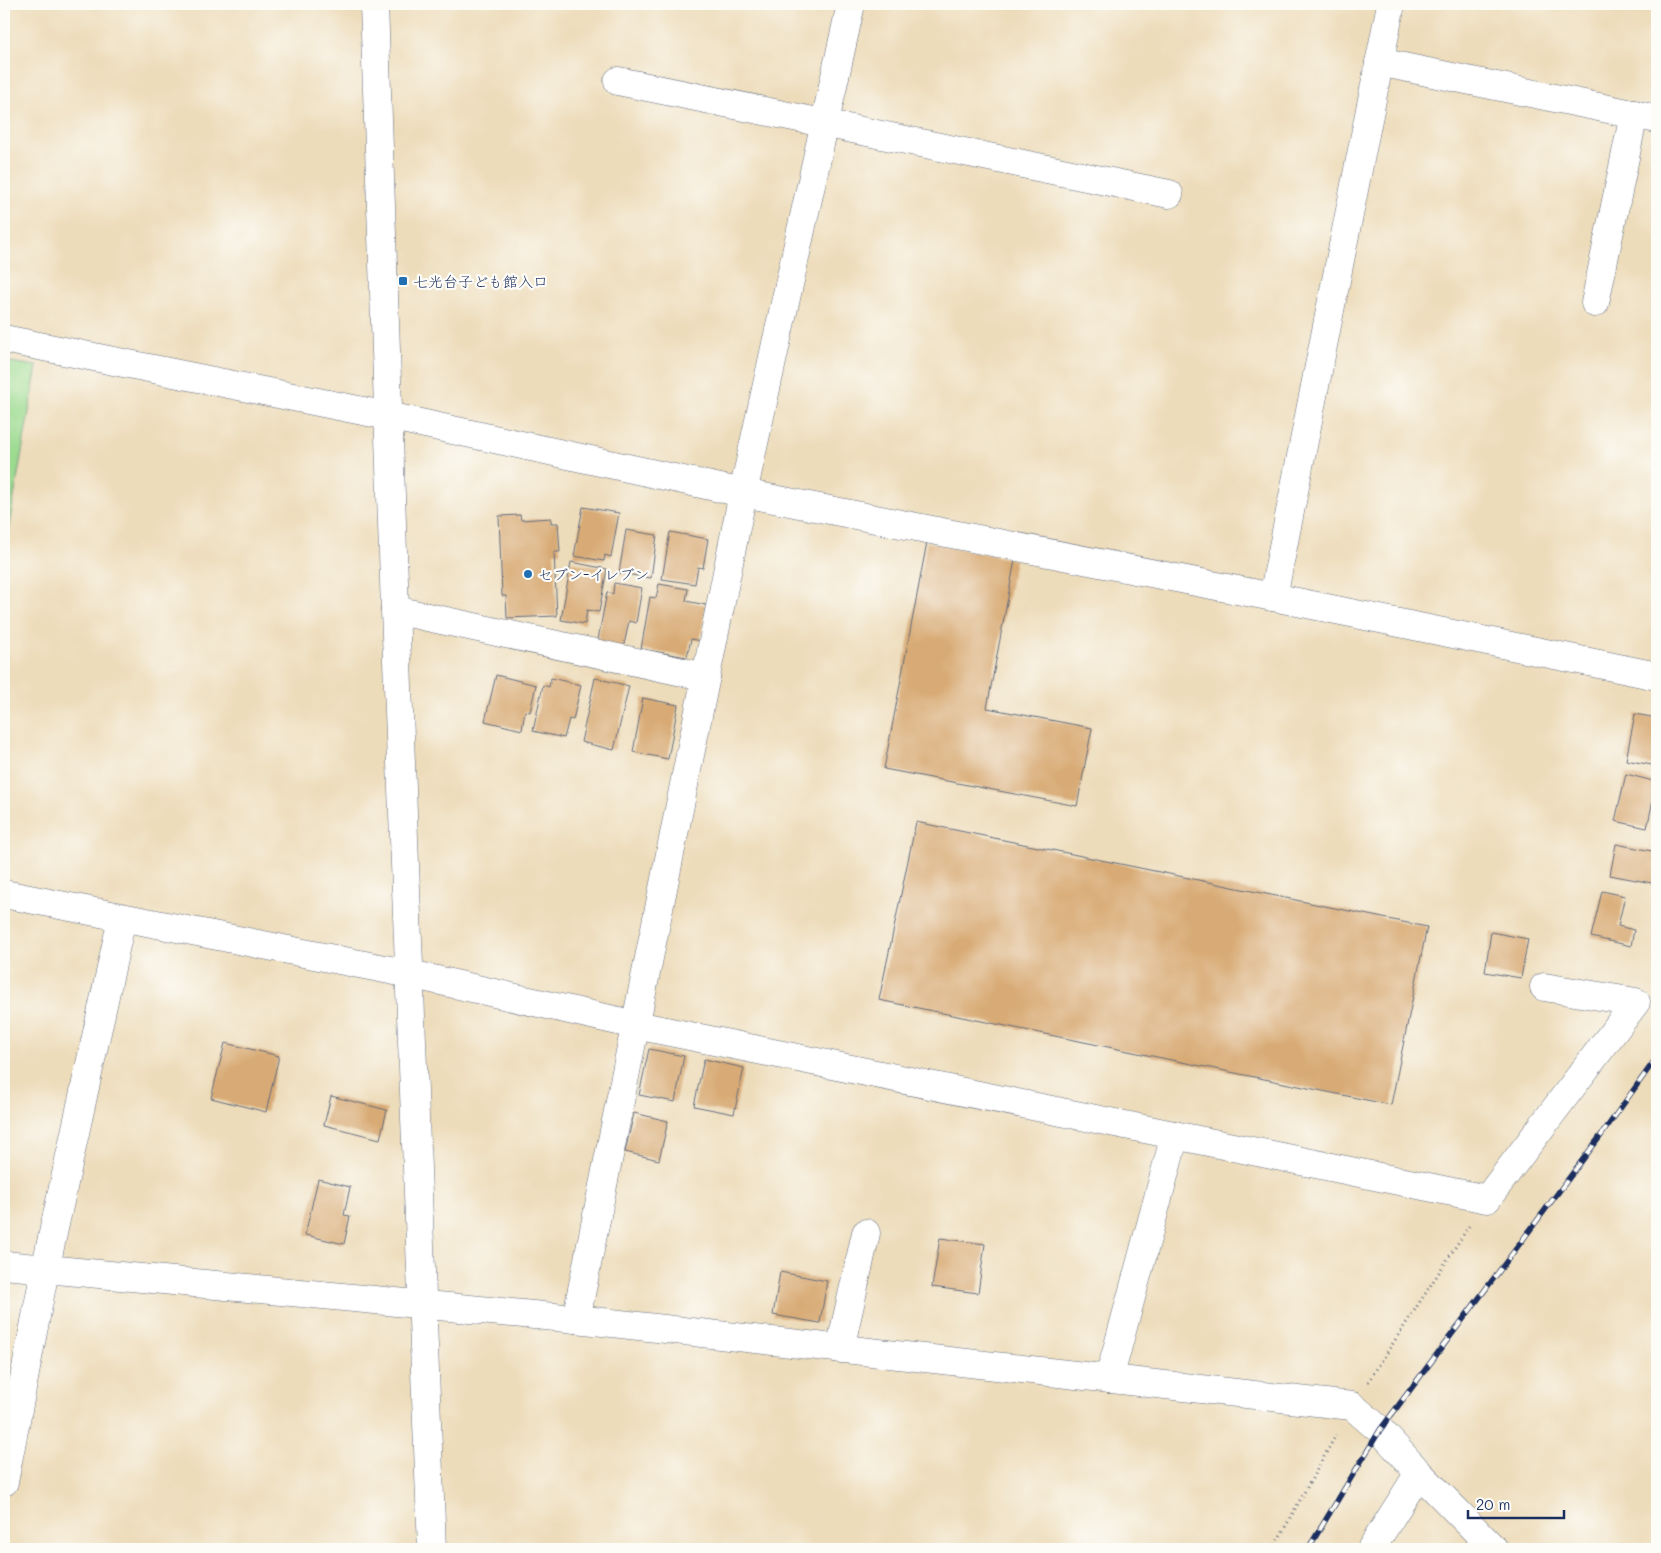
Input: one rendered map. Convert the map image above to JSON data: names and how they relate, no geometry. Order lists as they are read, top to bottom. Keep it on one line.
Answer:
{"places":{"transit":["七光台子ども館入口"],"other":["セブン-イレブン"]},"scale_bar":"20 m"}
